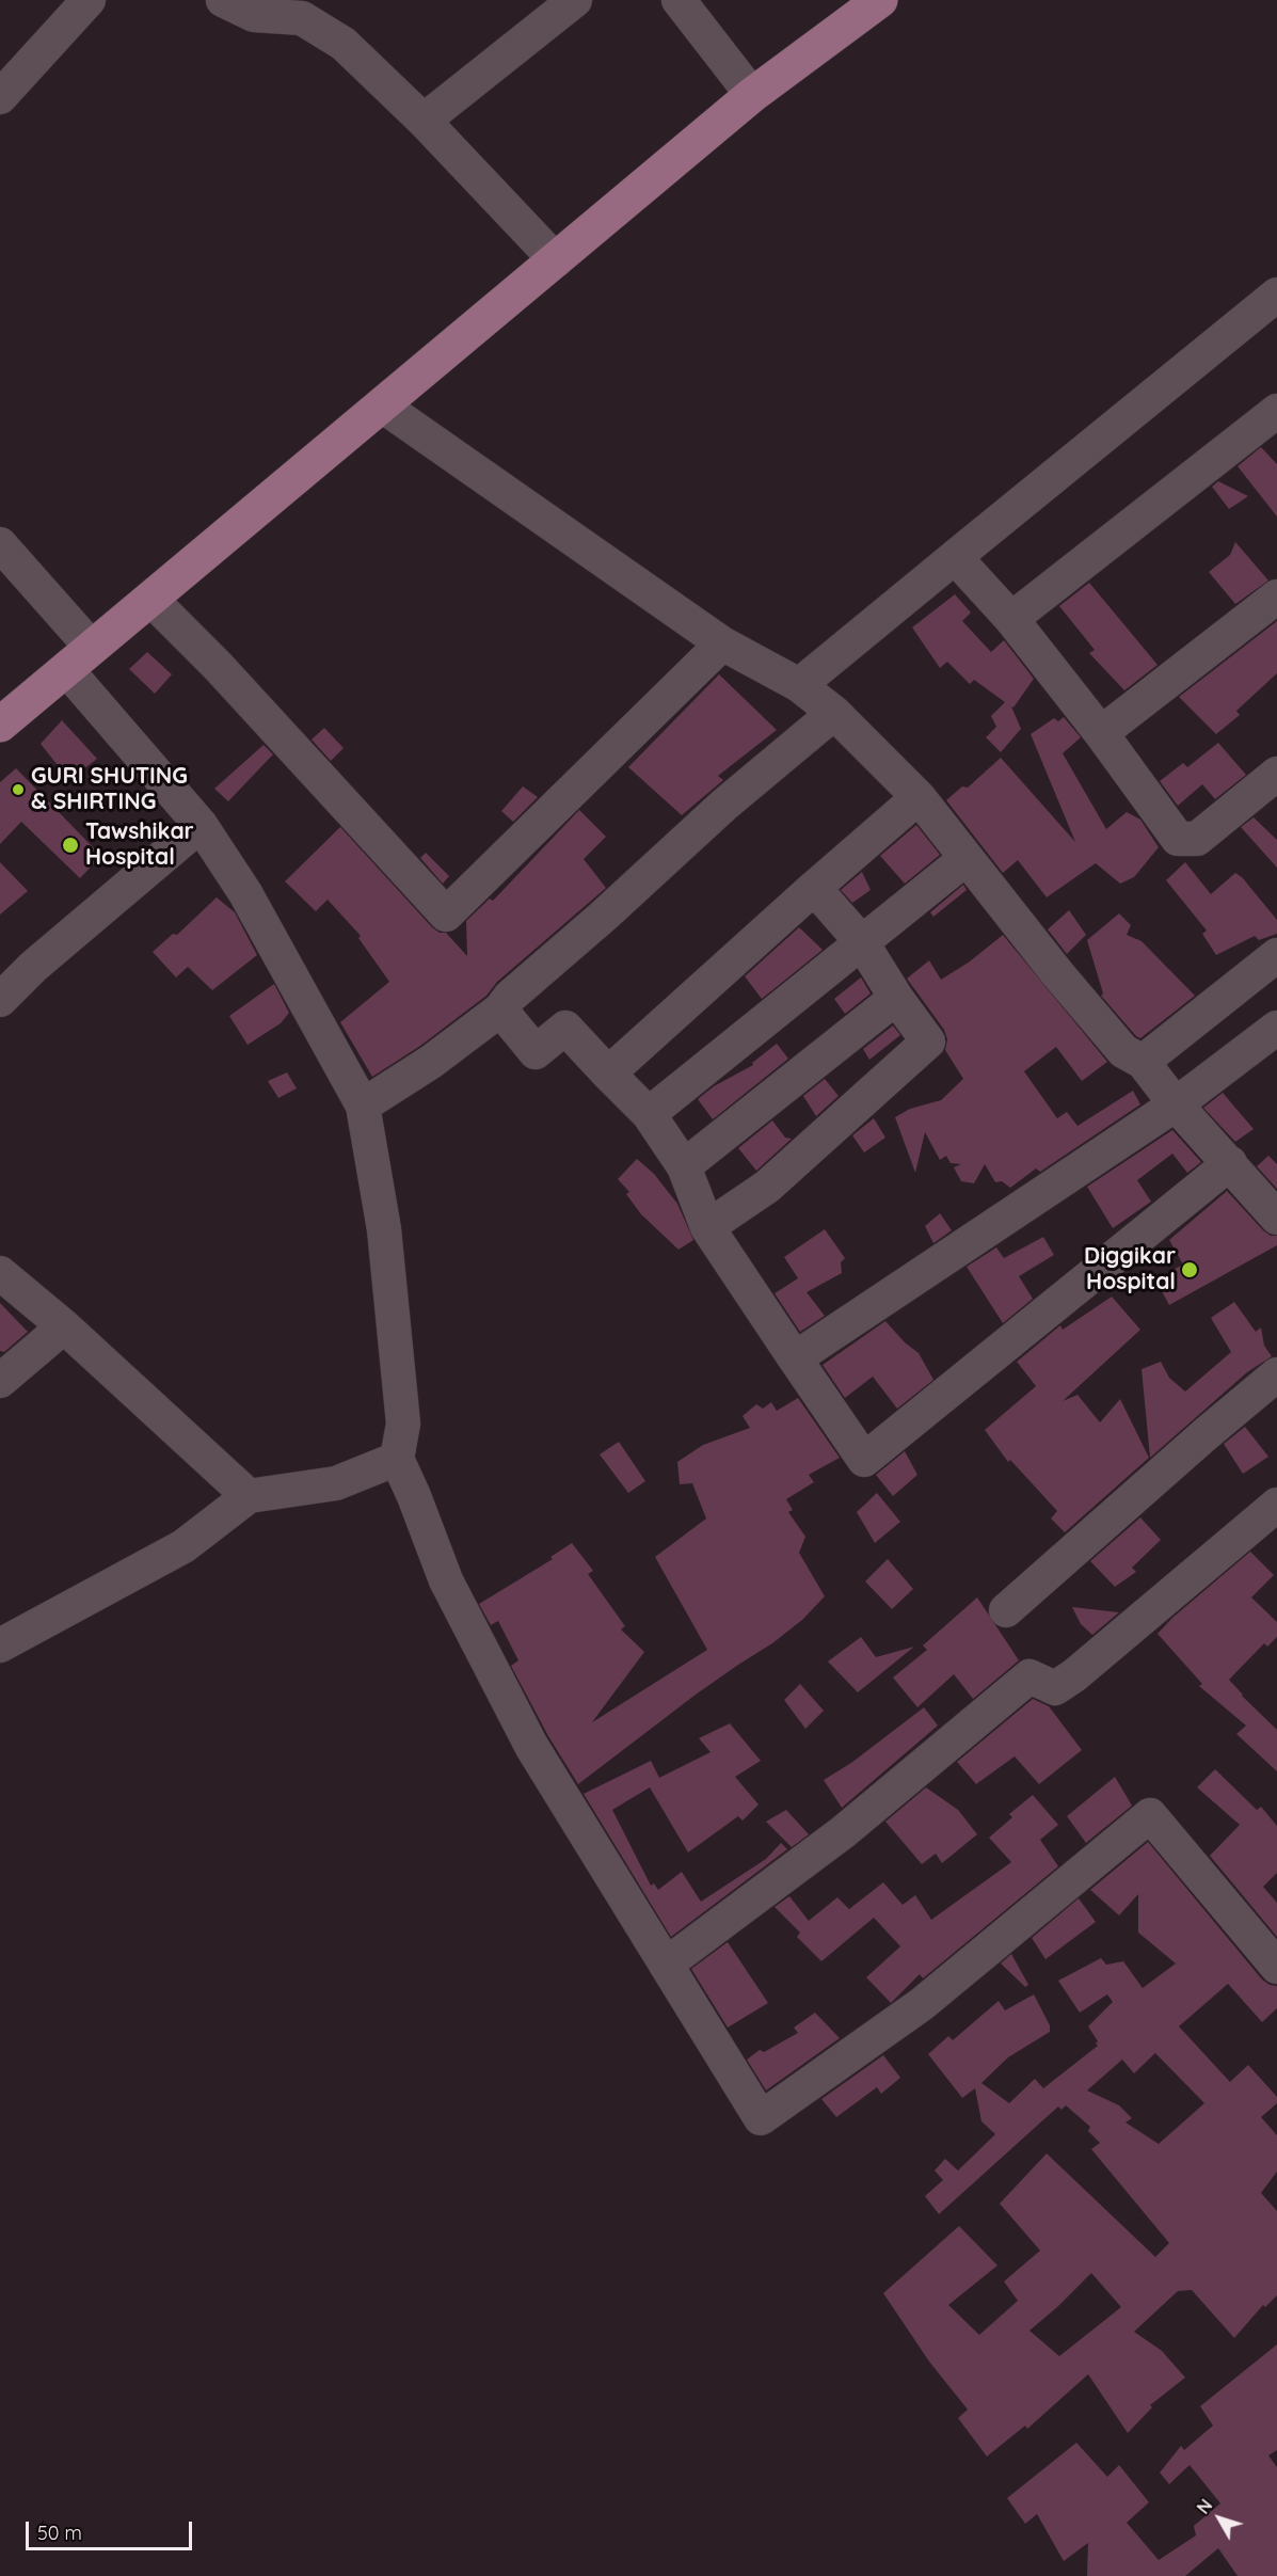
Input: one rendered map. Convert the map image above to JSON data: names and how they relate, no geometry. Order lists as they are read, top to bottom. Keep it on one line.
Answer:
{"places":["GURI SHUTING & SHIRTING","Tawshikar Hospital","Diggikar Hospital"],"scale_bar":"50 m","north":"top left"}
